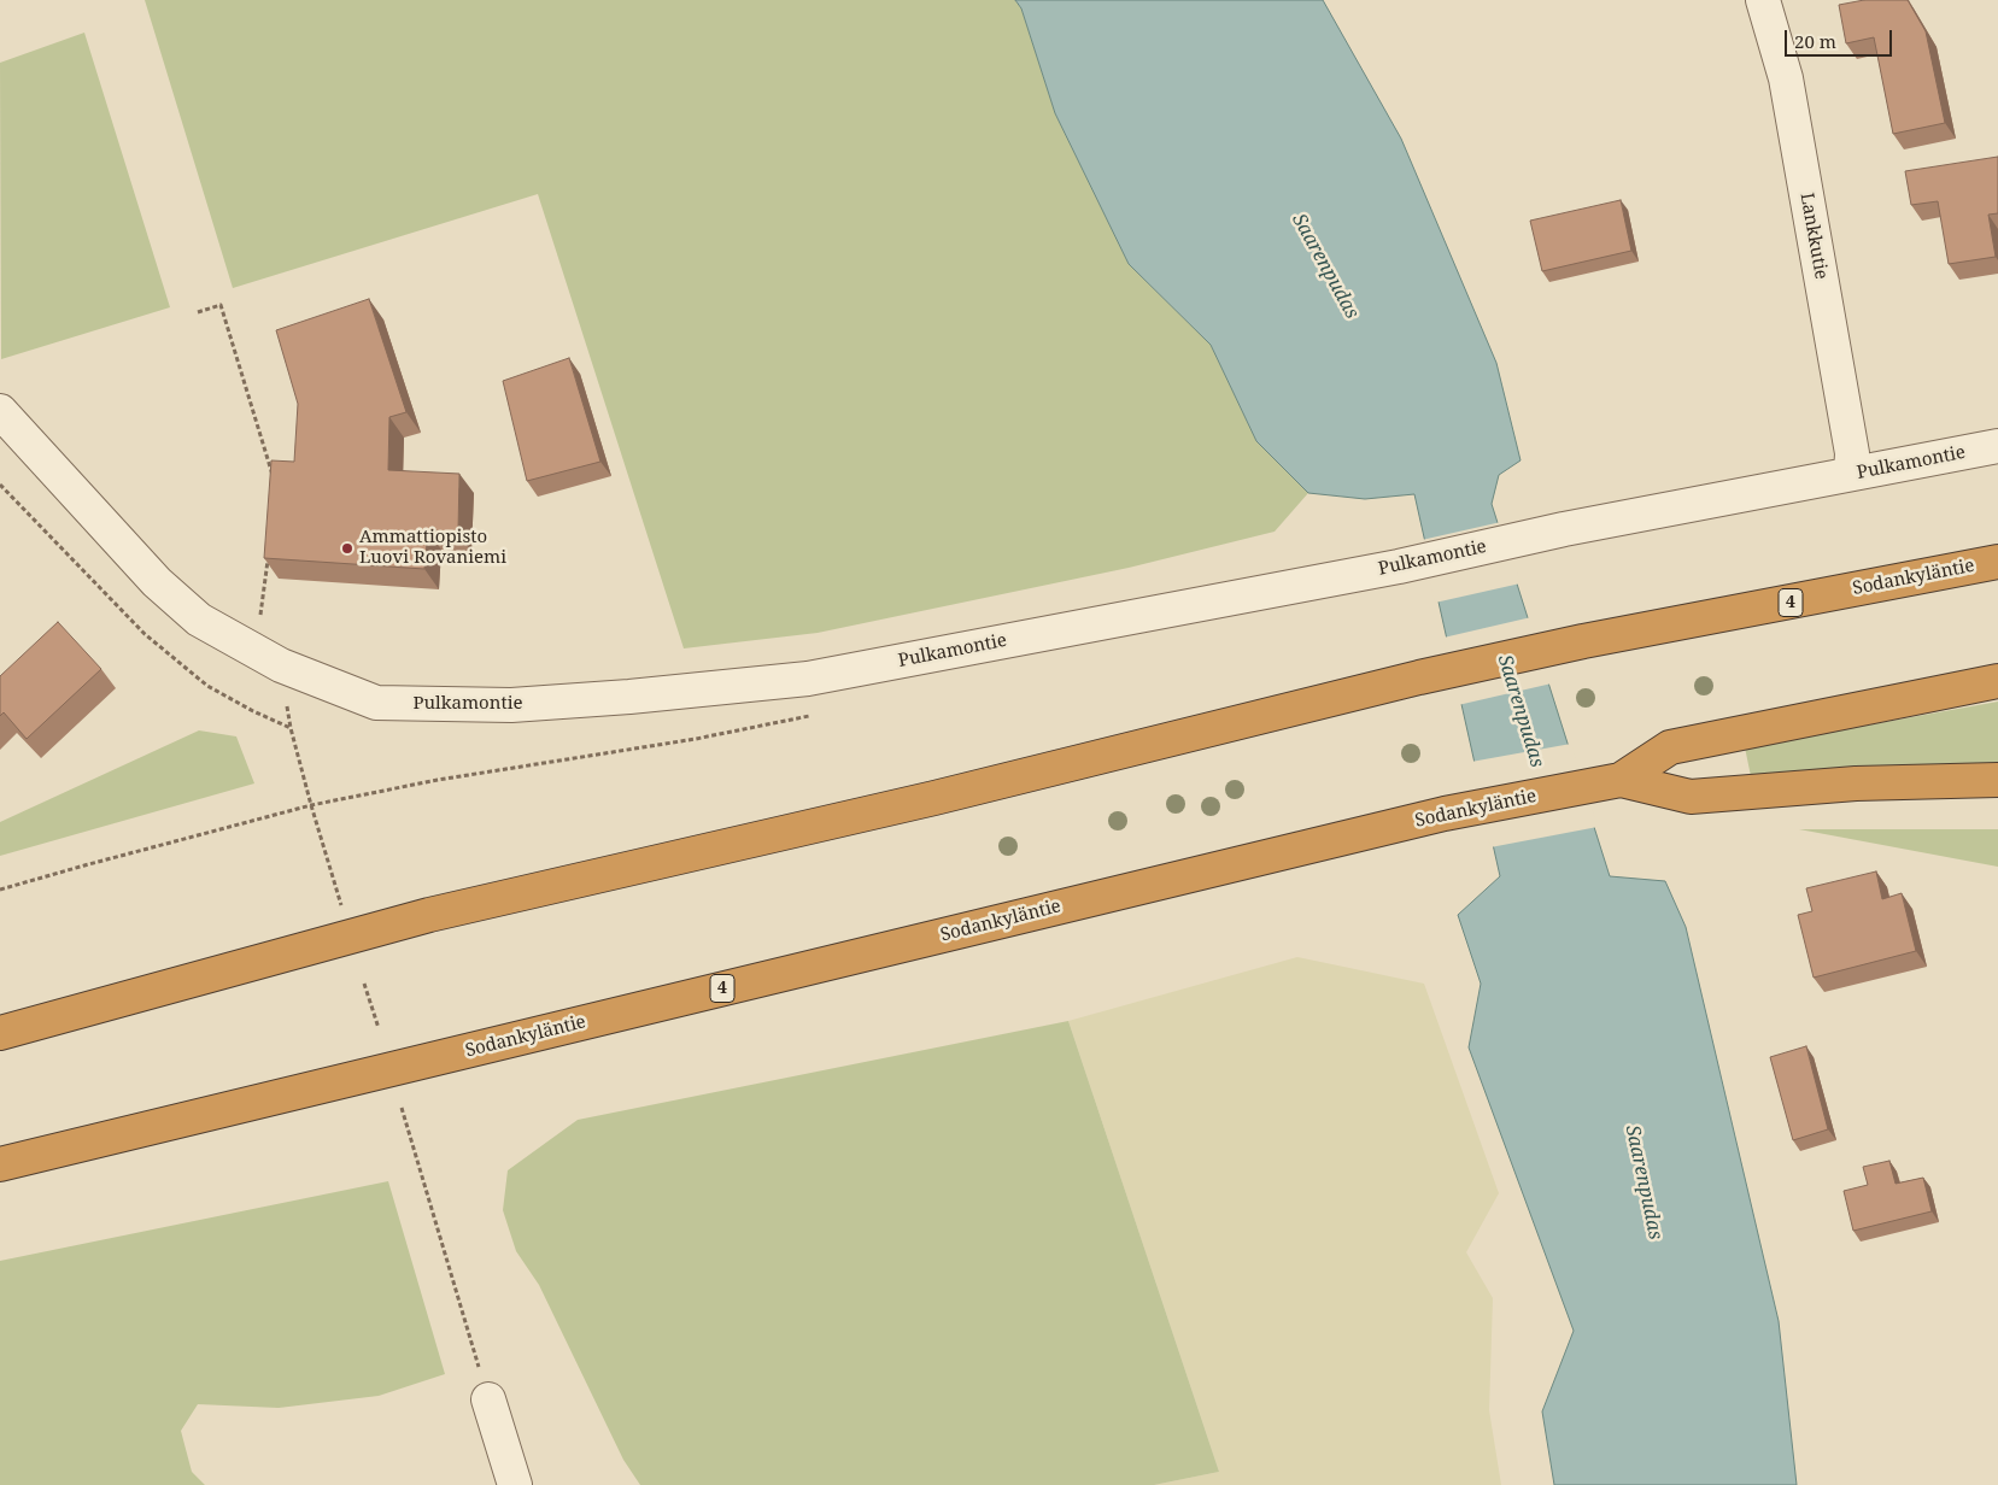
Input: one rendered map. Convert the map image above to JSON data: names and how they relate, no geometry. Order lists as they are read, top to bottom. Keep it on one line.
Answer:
{"streets":{"highway":["Sodankyläntie","4"],"street":["Lankkutie","Pulkamontie"]},"crossings":[["Lankkutie","Pulkamontie"]],"water":["Saarenpudas"],"places":["Ammattiopisto Luovi Rovaniemi"],"scale_bar":"20 m"}
